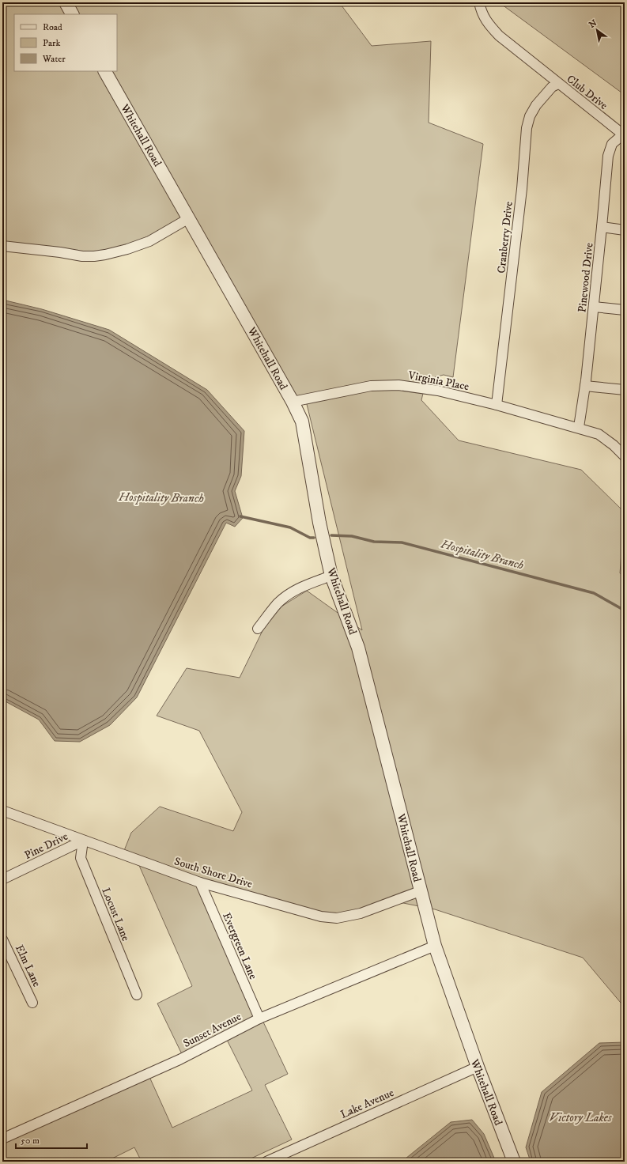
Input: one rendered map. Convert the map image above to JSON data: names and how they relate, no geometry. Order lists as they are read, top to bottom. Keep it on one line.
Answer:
{"streets":{"street":["Club Drive","Whitehall Road","Cranberry Drive","Pinewood Drive","Virginia Place","Pine Drive","South Shore Drive","Locust Lane","Evergreen Lane","Elm Lane","Sunset Avenue","Lake Avenue"]},"crossings":[["Club Drive","Cranberry Drive"],["Club Drive","Pinewood Drive"],["Whitehall Road","Virginia Place"],["Whitehall Road","South Shore Drive"],["Whitehall Road","Sunset Avenue"],["Whitehall Road","Lake Avenue"],["Cranberry Drive","Virginia Place"],["Pinewood Drive","Virginia Place"],["Pine Drive","South Shore Drive"],["Pine Drive","Locust Lane"],["South Shore Drive","Locust Lane"],["South Shore Drive","Evergreen Lane"],["Evergreen Lane","Sunset Avenue"]],"water":["Hospitality Branch","Victory Lakes"],"legend":["Road","Park","Water"],"scale_bar":"50 m","north":"top left"}
